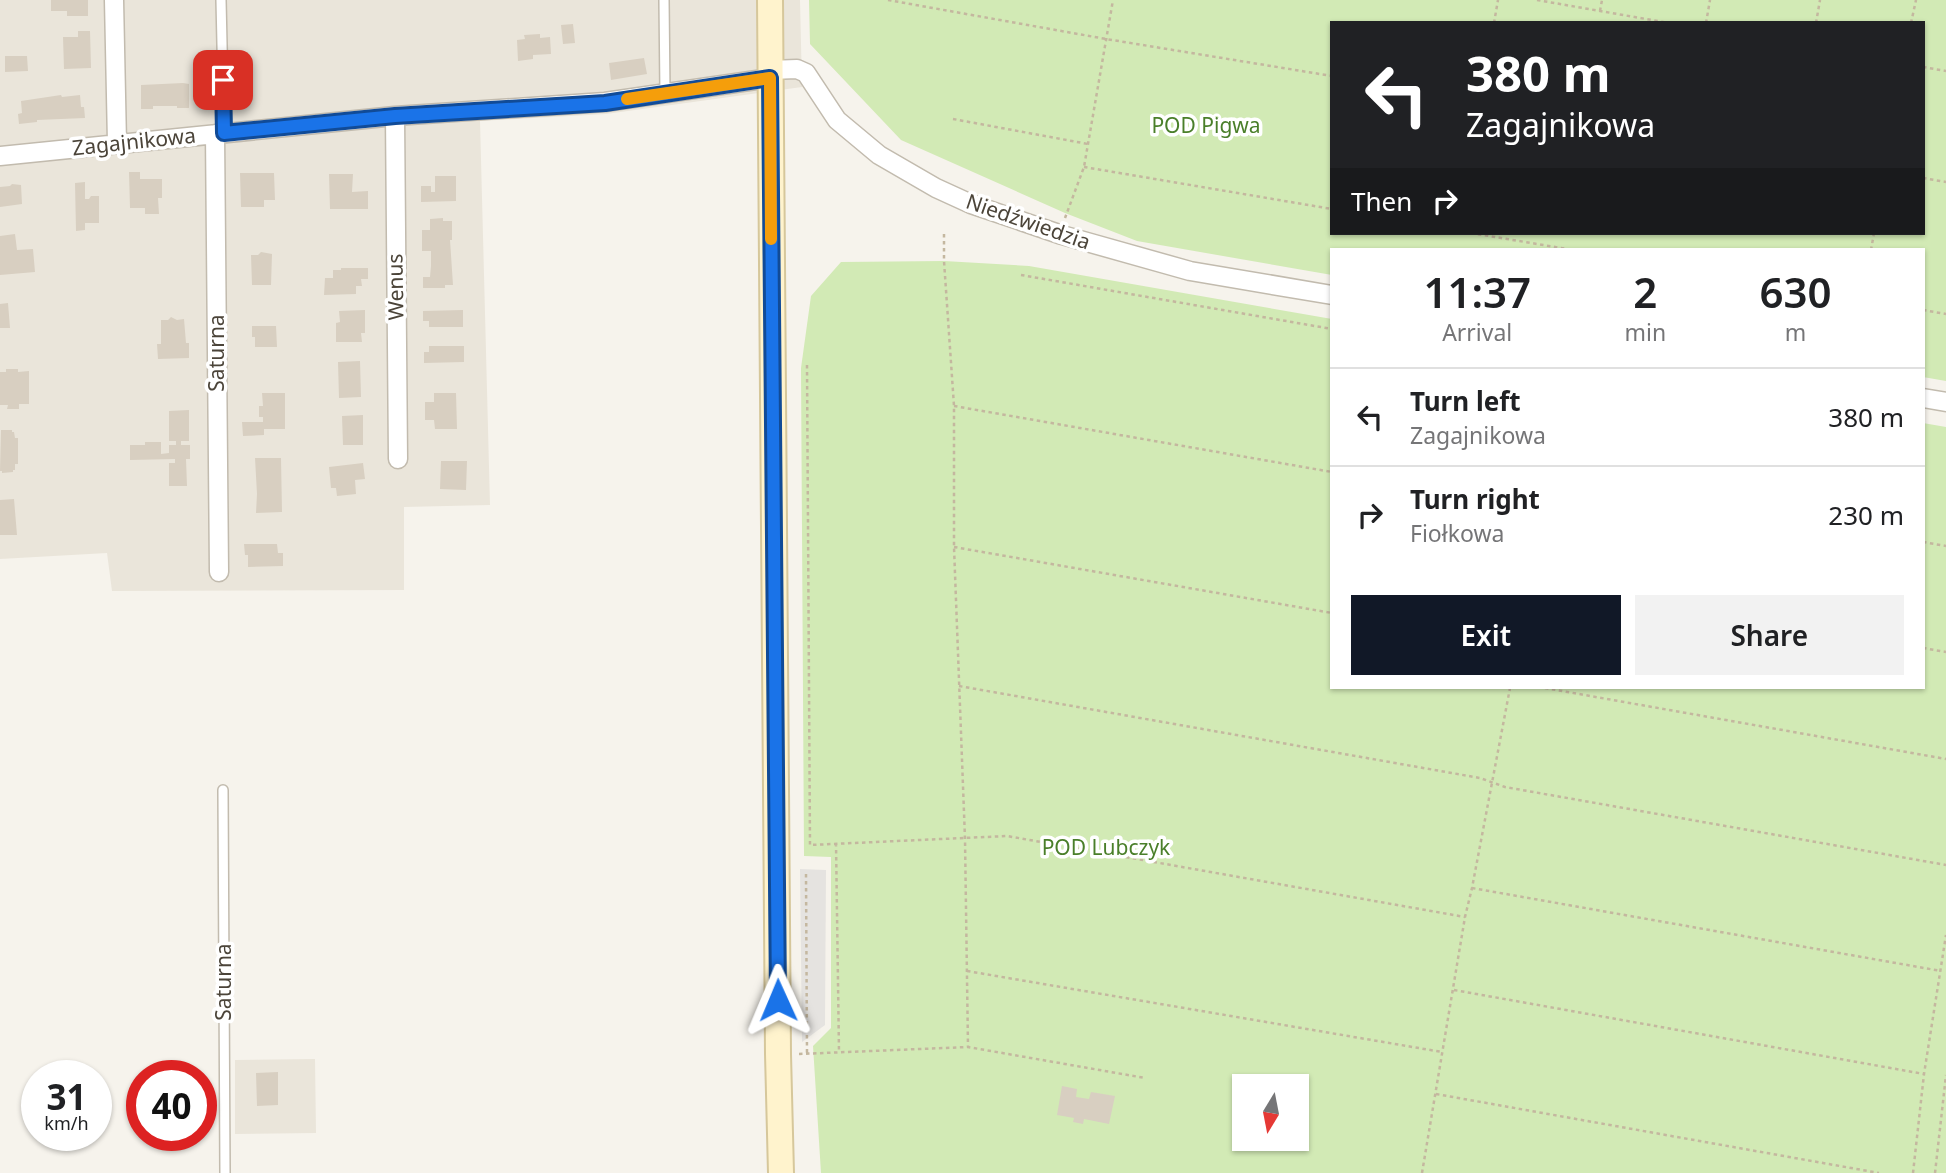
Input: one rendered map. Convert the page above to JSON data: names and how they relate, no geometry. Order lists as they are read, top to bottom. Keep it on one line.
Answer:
{"streets":{"street":["Zagajnikowa","Niedźwiedzia","Wenus","Saturna"]},"crossings":[["Zagajnikowa","Niedźwiedzia"],["Zagajnikowa","Wenus"],["Zagajnikowa","Saturna"]],"parks":["POD Pigwa","POD Lubczyk"],"north":"bottom","page":{"turn":["380 m","Zagajnikowa"],"then":"Then","eta":["11:37","Arrival","2","min","630","m"],"list":[{"name":"Turn left","note":"Zagajnikowa","value":"380 m"},{"name":"Turn right","note":"Fiołkowa","value":"230 m"}],"buttons":["Exit","Share"],"speed":"31 km/h","limit":"40"}}
